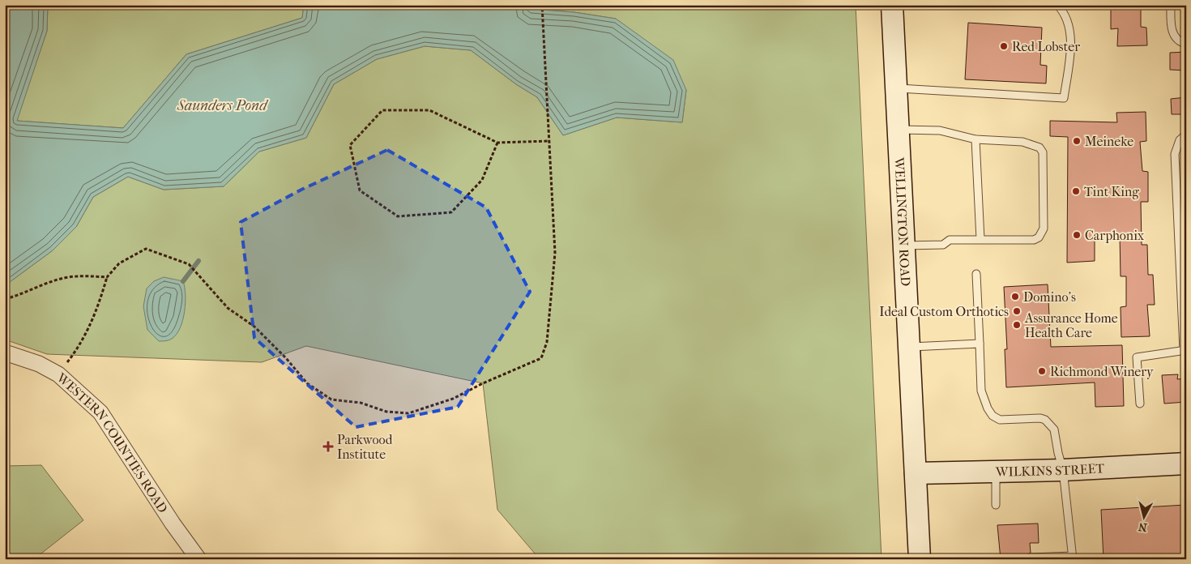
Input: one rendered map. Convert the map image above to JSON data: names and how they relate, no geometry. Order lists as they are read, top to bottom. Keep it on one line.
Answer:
{"streets":{"main road":["WELLINGTON ROAD","WILKINS STREET"],"street":["WESTERN COUNTIES ROAD"]},"crossings":[["WELLINGTON ROAD","WILKINS STREET"]],"water":["Saunders Pond"],"places":{"other":["Red Lobster","Meineke","Tint King","Carphonix","Domino's","Ideal Custom Orthotics","Assurance Home Health Care","Richmond Winery"],"health":["Parkwood Institute"]},"north":"bottom"}
